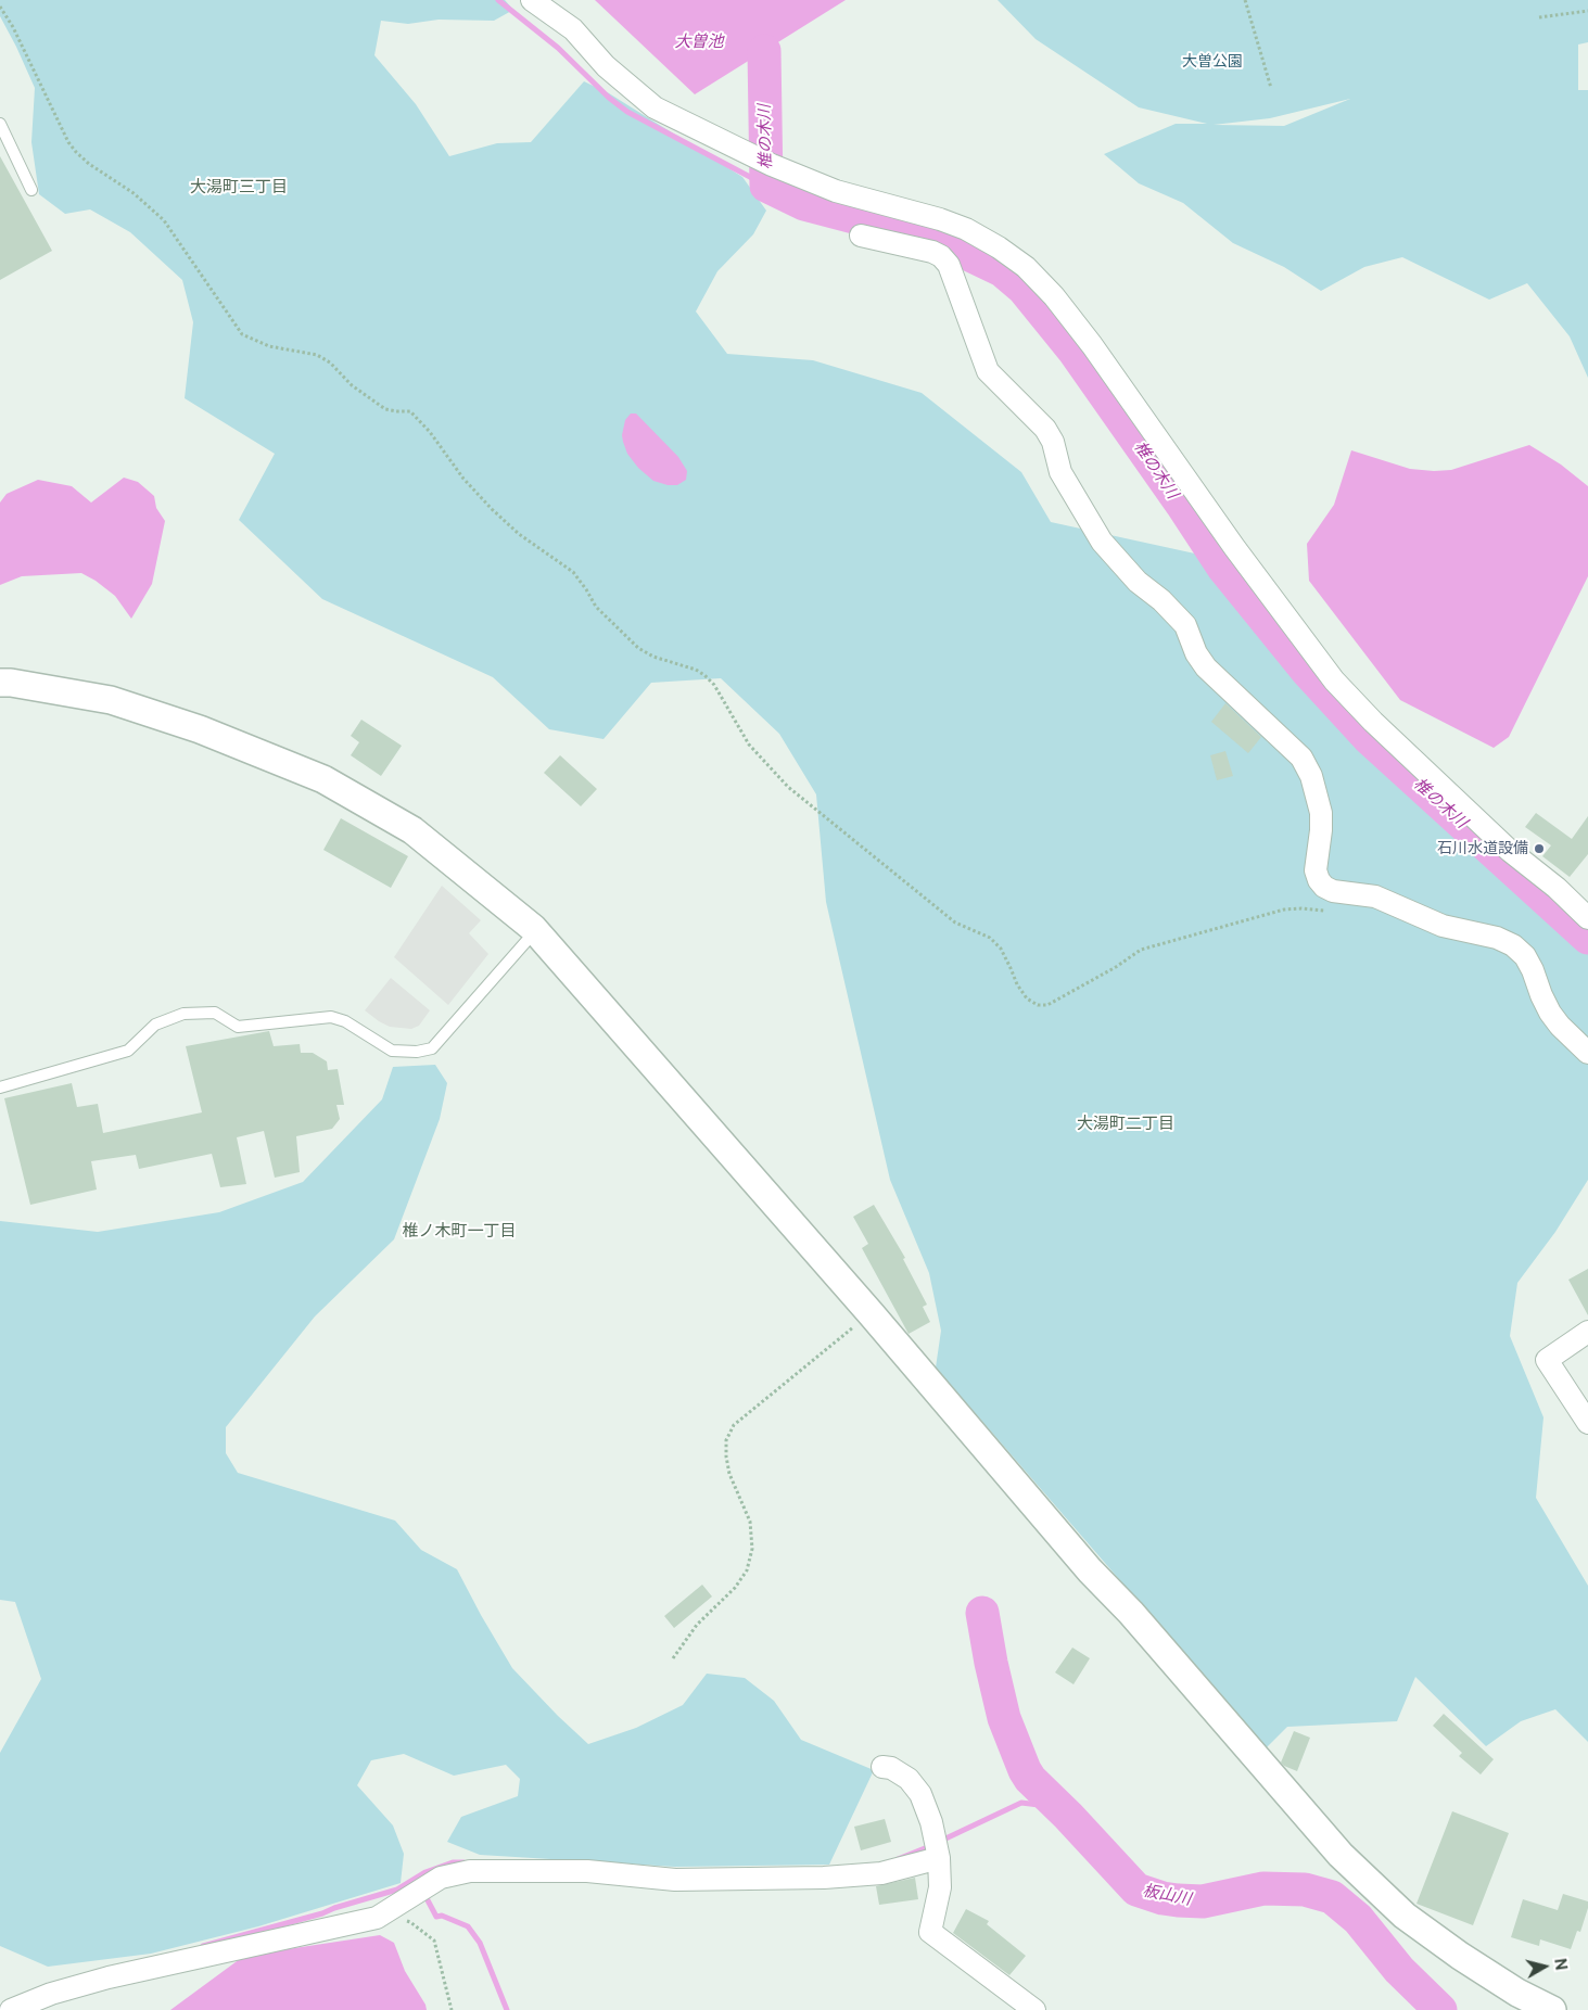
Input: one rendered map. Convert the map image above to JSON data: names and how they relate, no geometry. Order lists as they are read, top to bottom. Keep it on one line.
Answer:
{"districts":["大湯町三丁目","大湯町二丁目","椎ノ木町一丁目"],"water":["大曽池","椎の木川","板山川"],"parks":["大曽公園"],"places":["石川水道設備"],"north":"right"}
